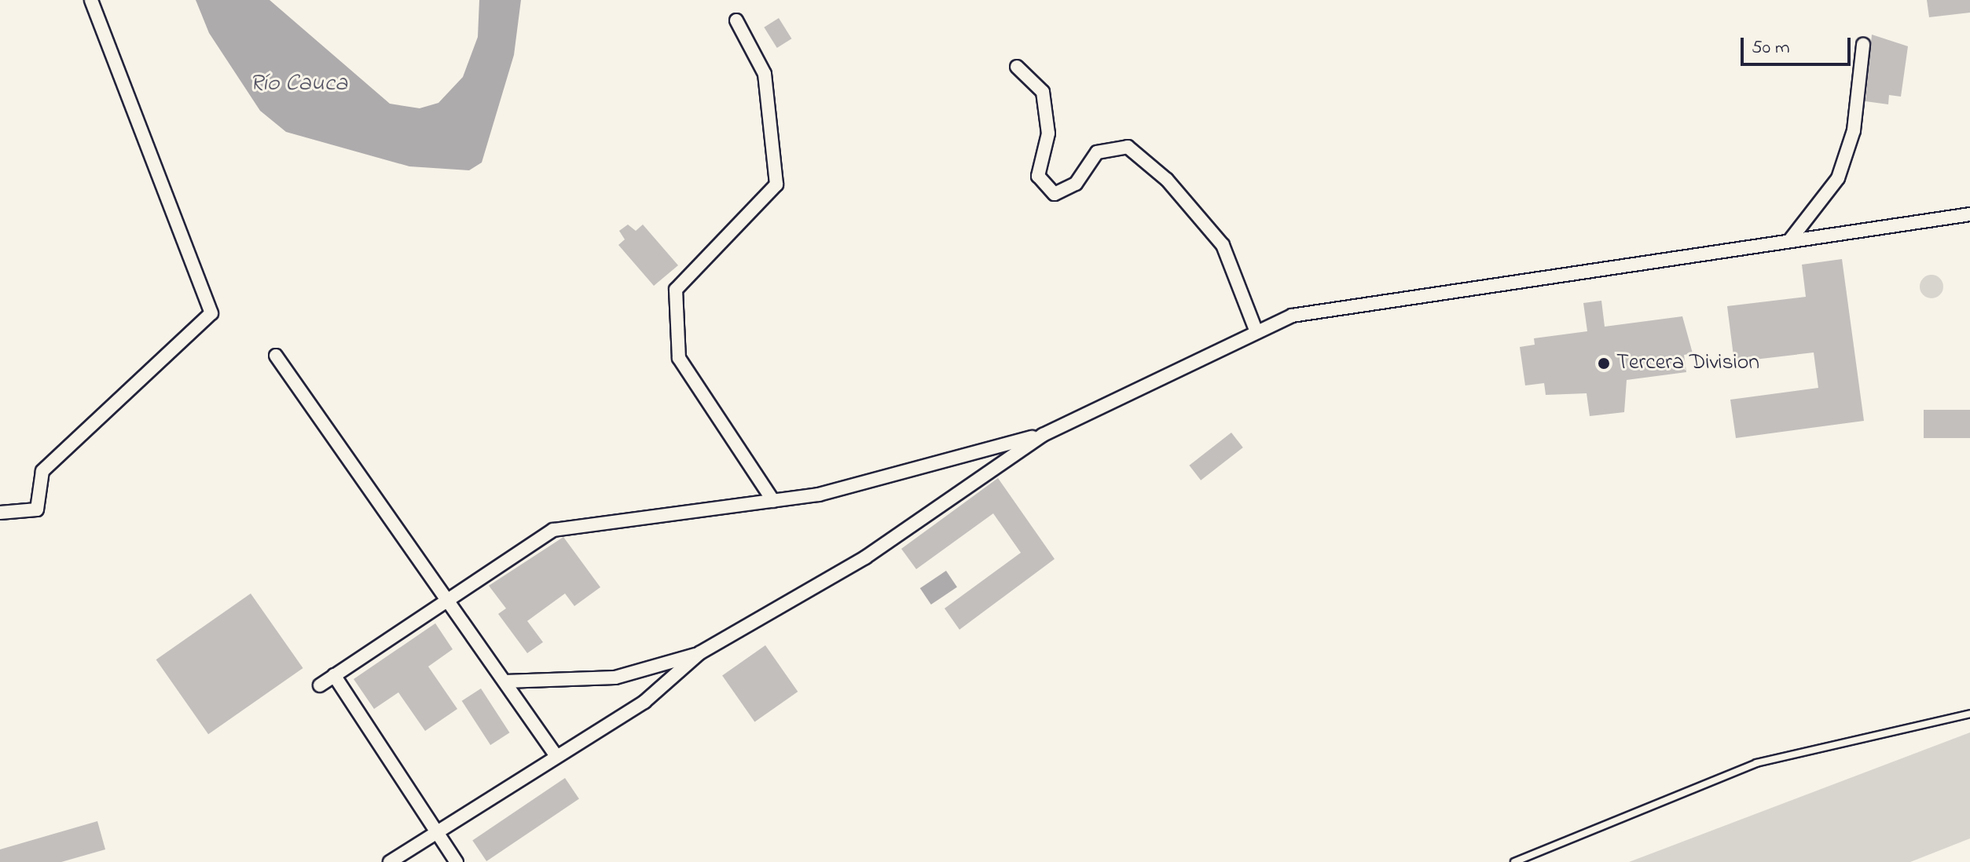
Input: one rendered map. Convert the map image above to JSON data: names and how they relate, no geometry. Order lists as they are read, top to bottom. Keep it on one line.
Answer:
{"water":["Río Cauca"],"places":["Tercera Division"],"scale_bar":"50 m"}
